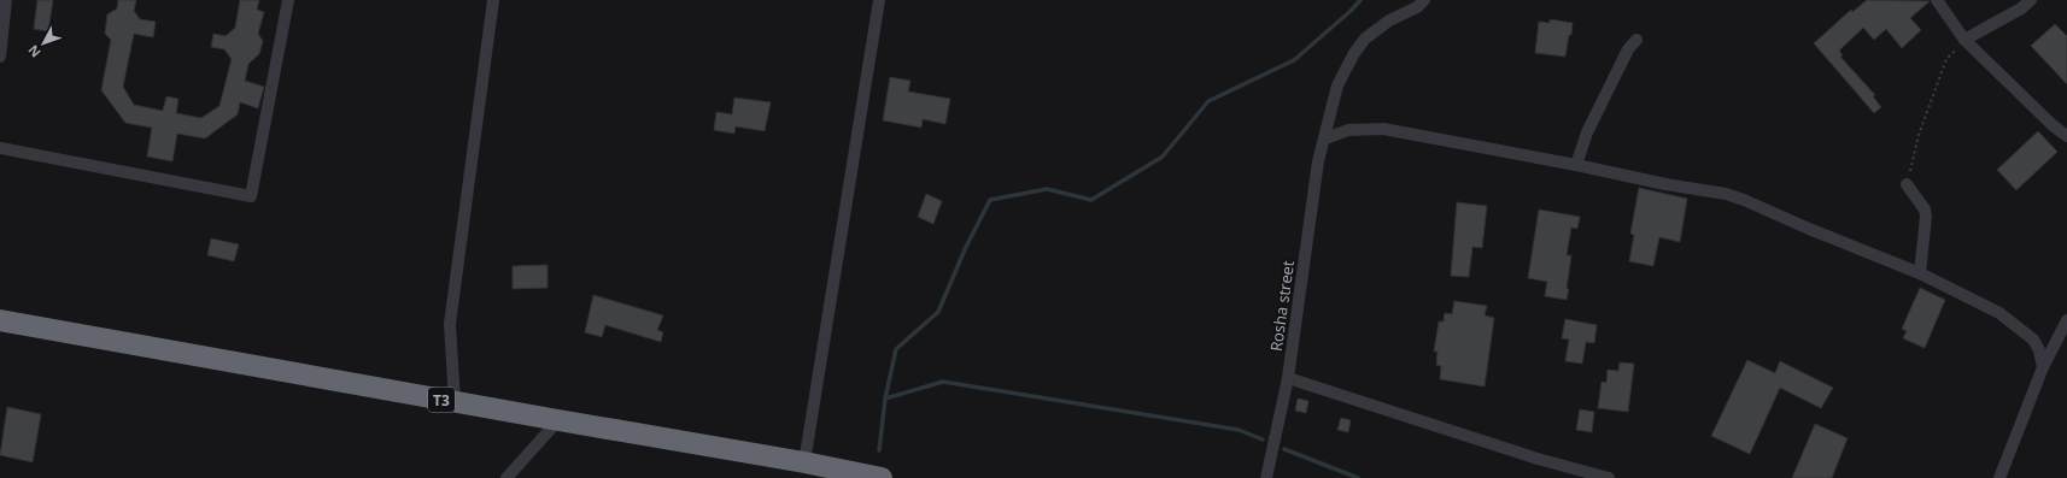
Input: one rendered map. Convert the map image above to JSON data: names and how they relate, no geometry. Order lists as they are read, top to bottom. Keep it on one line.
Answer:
{"streets":{"highway":["T3"],"street":["Rosha street"]},"north":"bottom left"}
